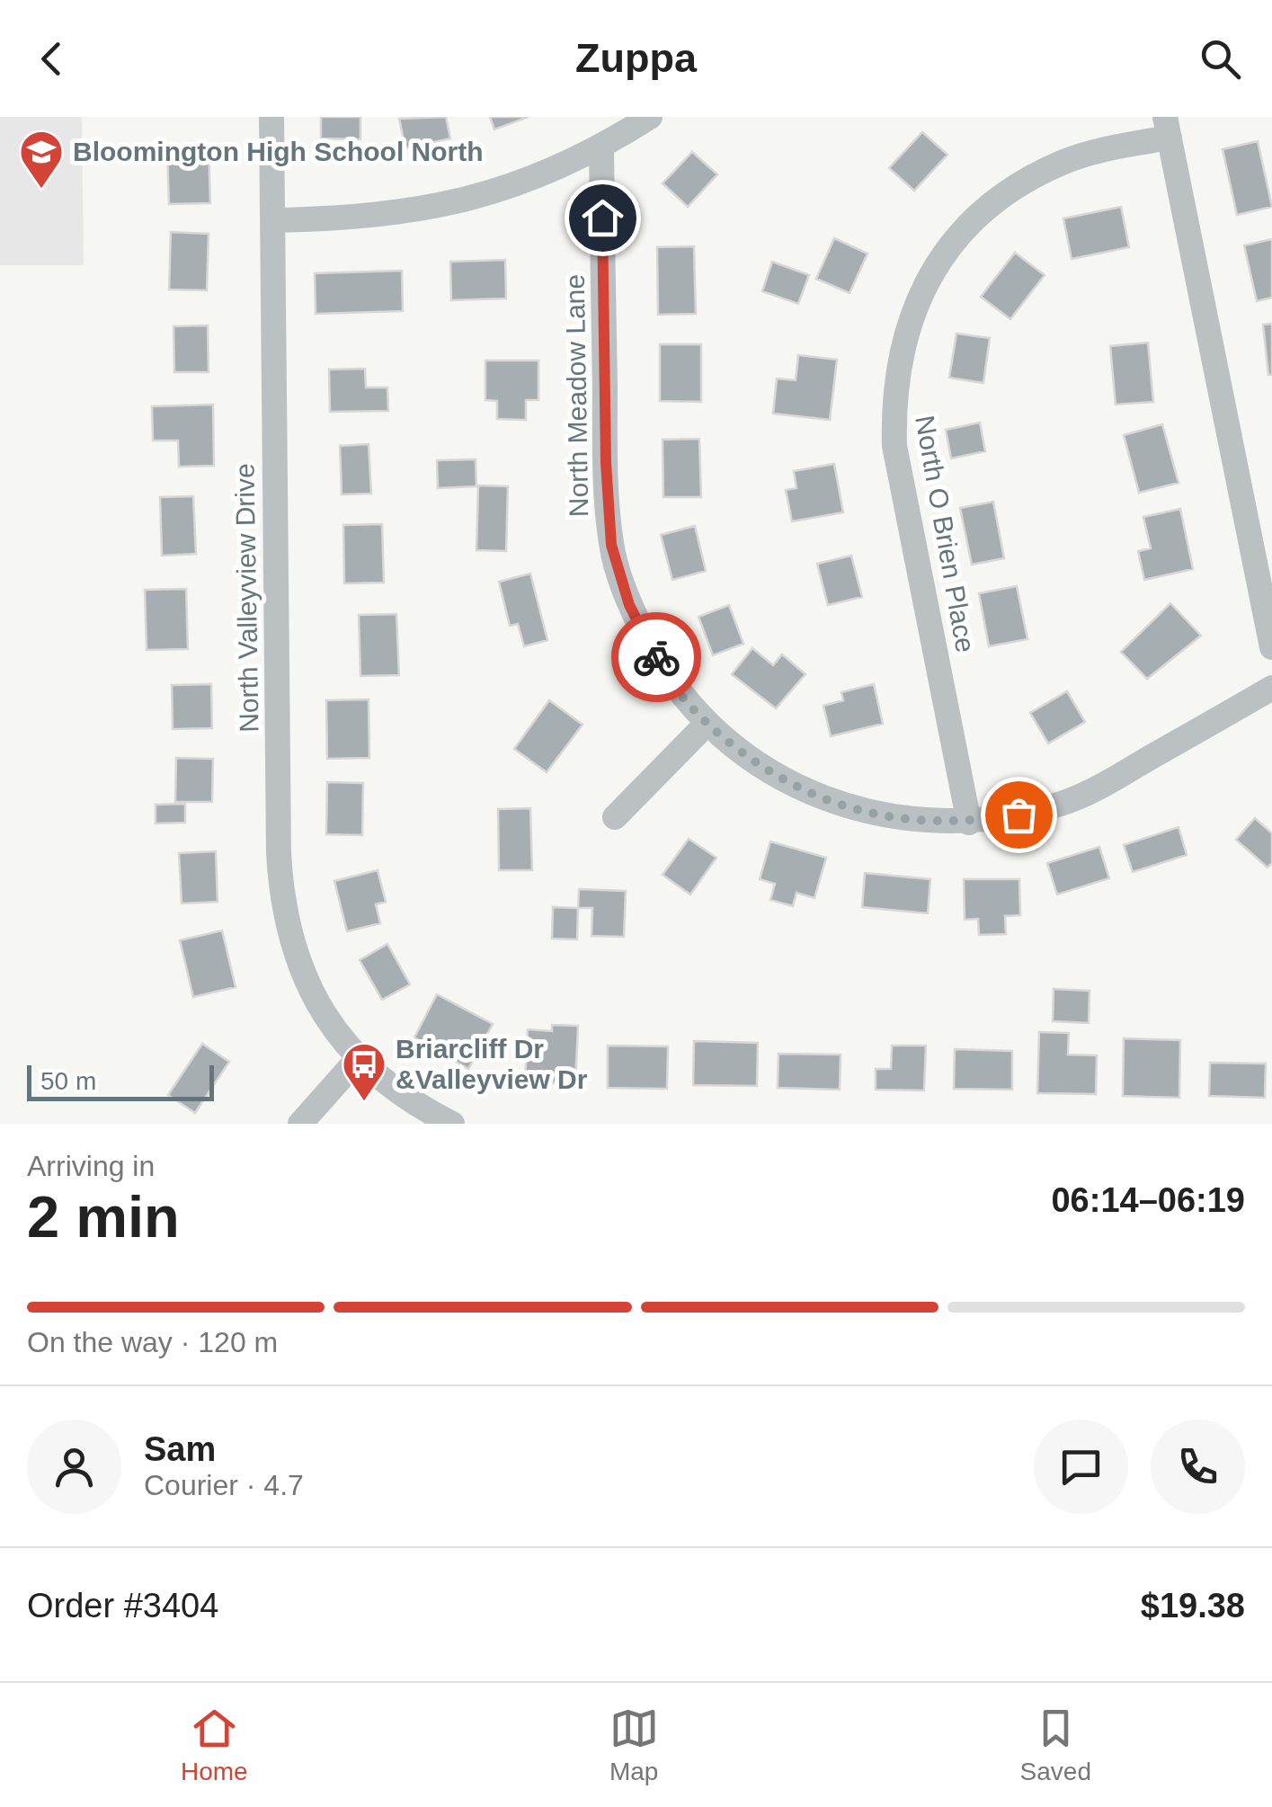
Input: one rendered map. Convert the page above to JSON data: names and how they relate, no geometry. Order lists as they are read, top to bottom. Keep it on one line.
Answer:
{"streets":{"street":["North Meadow Lane","North O Brien Place","North Valleyview Drive"]},"crossings":[["North Meadow Lane","North O Brien Place"]],"places":{"school or university":["Bloomington High School North"],"bus stop":["Briarcliff Dr &Valleyview Dr"]},"scale_bar":"50 m","page":{"header":"Zuppa","scale":"50 m","heading":["2 min","Arriving in","06:14–06:19"],"panel":["Sam","Courier · 4.7","Order #3404","$19.38"],"bar":"On the way · 120 m","tabs":["Home","Map","Saved"]}}
